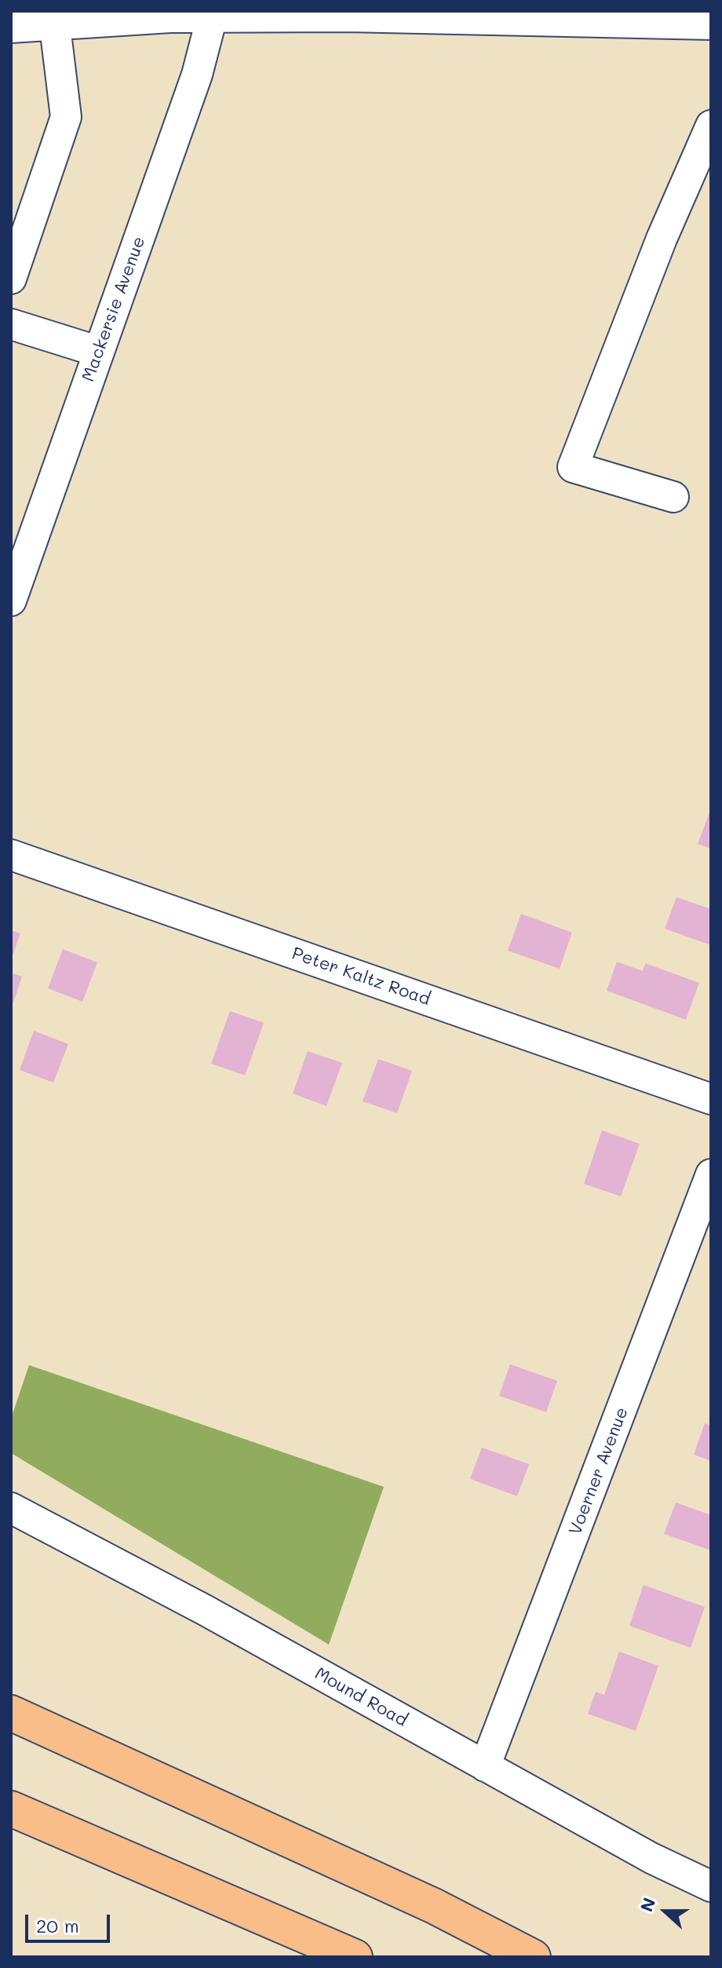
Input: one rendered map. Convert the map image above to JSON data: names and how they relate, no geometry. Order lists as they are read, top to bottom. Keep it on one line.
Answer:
{"streets":{"street":["Mackersie Avenue","Peter Kaltz Road","Voerner Avenue","Mound Road"]},"crossings":[["Voerner Avenue","Mound Road"]],"scale_bar":"20 m","north":"left"}
